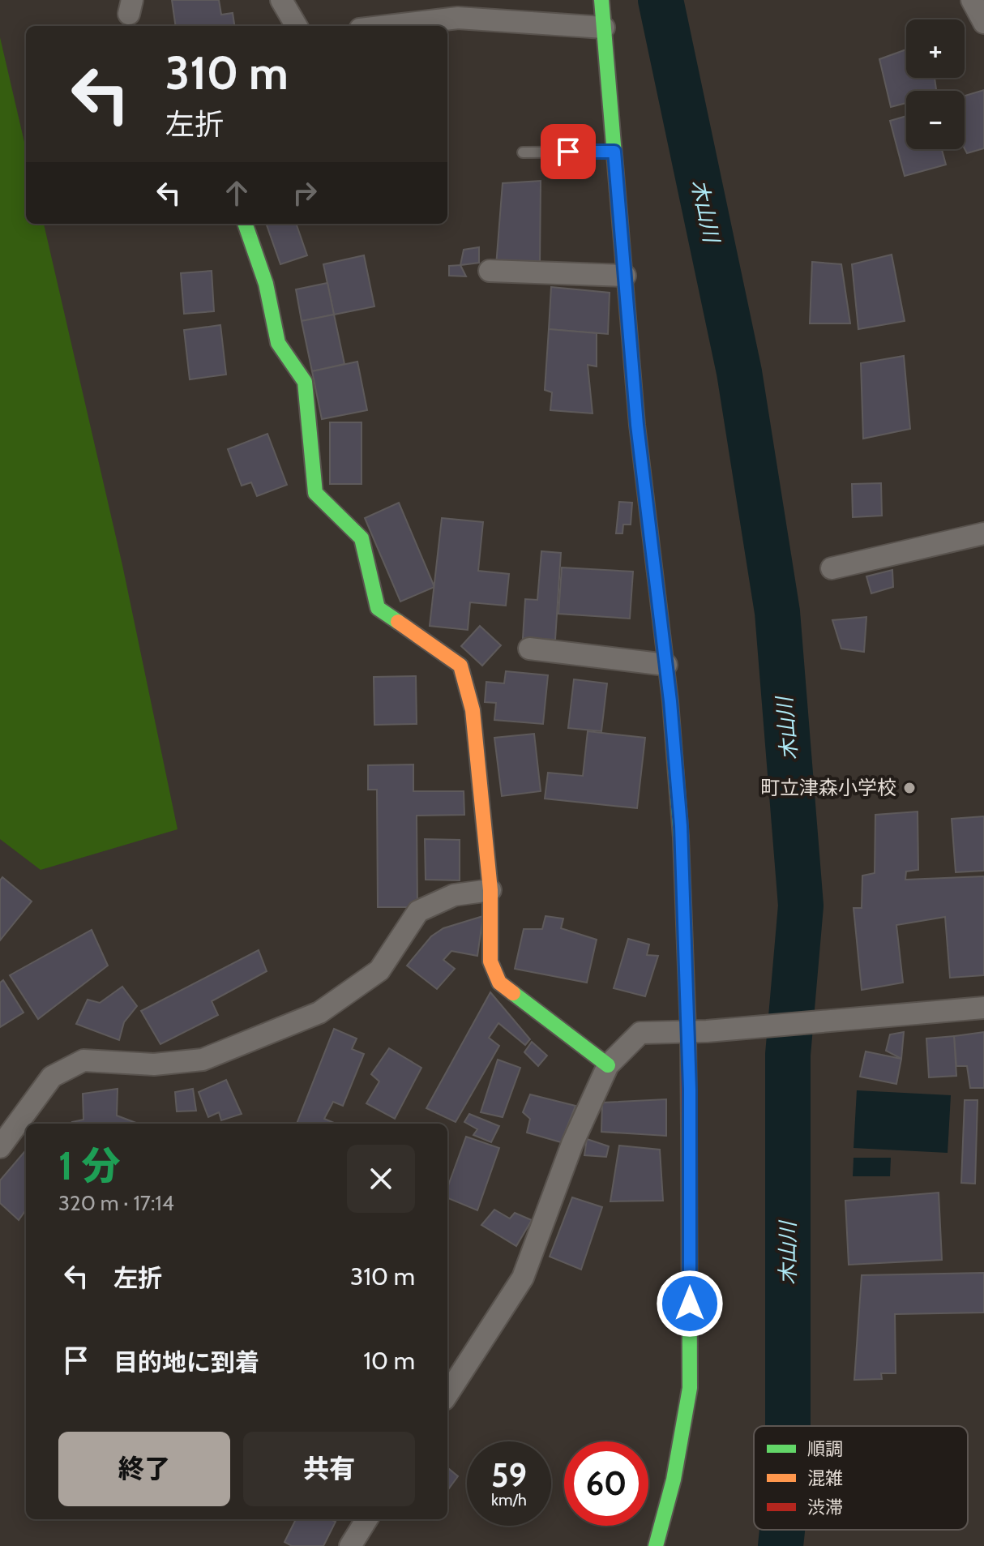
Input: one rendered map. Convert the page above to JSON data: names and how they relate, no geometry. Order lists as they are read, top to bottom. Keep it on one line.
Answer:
{"water":["木山川"],"places":["町立津森小学校"],"legend":["順調","混雑","渋滞"],"page":{"map_buttons":["+","−"],"turn":["310 m","左折"],"heading":["1 分","320 m · 17:14"],"list":[{"name":"左折","value":"310 m"},{"name":"目的地に到着","value":"10 m"}],"buttons":["終了","共有"],"speed":"59 km/h","limit":"60"}}
